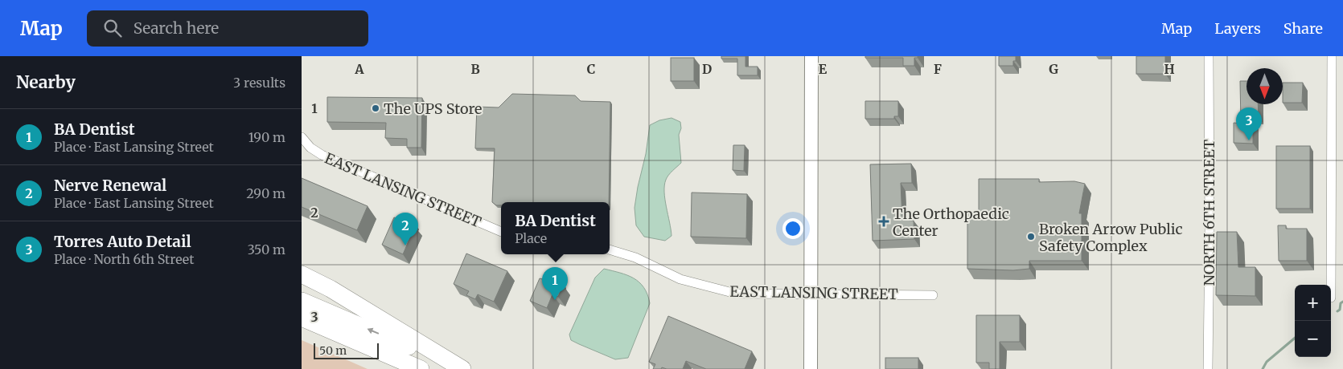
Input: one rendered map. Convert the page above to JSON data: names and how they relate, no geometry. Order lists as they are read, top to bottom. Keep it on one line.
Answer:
{"streets":{"street":["EAST LANSING STREET","NORTH 6TH STREET"]},"places":{"other":["The UPS Store","Broken Arrow Public Safety Complex"],"health":["The Orthopaedic Center"]},"scale_bar":"50 m","north":"bottom","page":{"header":"Map","search":"Search here","nav":["Map","Layers","Share"],"heading":["Nearby","3 results"],"pins":["3","2","1"],"list":[{"mark":"1","name":"BA Dentist","note":"Place · East Lansing Street","value":"190 m"},{"mark":"2","name":"Nerve Renewal","note":"Place · East Lansing Street","value":"290 m"},{"mark":"3","name":"Torres Auto Detail","note":"Place · North 6th Street","value":"350 m"}],"popup":["BA Dentist","Place"],"map_buttons":["+","−"],"scale":"50 m"},"grid":{"columns":["A","B","C","D","E","F","G","H"],"rows":["1","2","3"]}}
